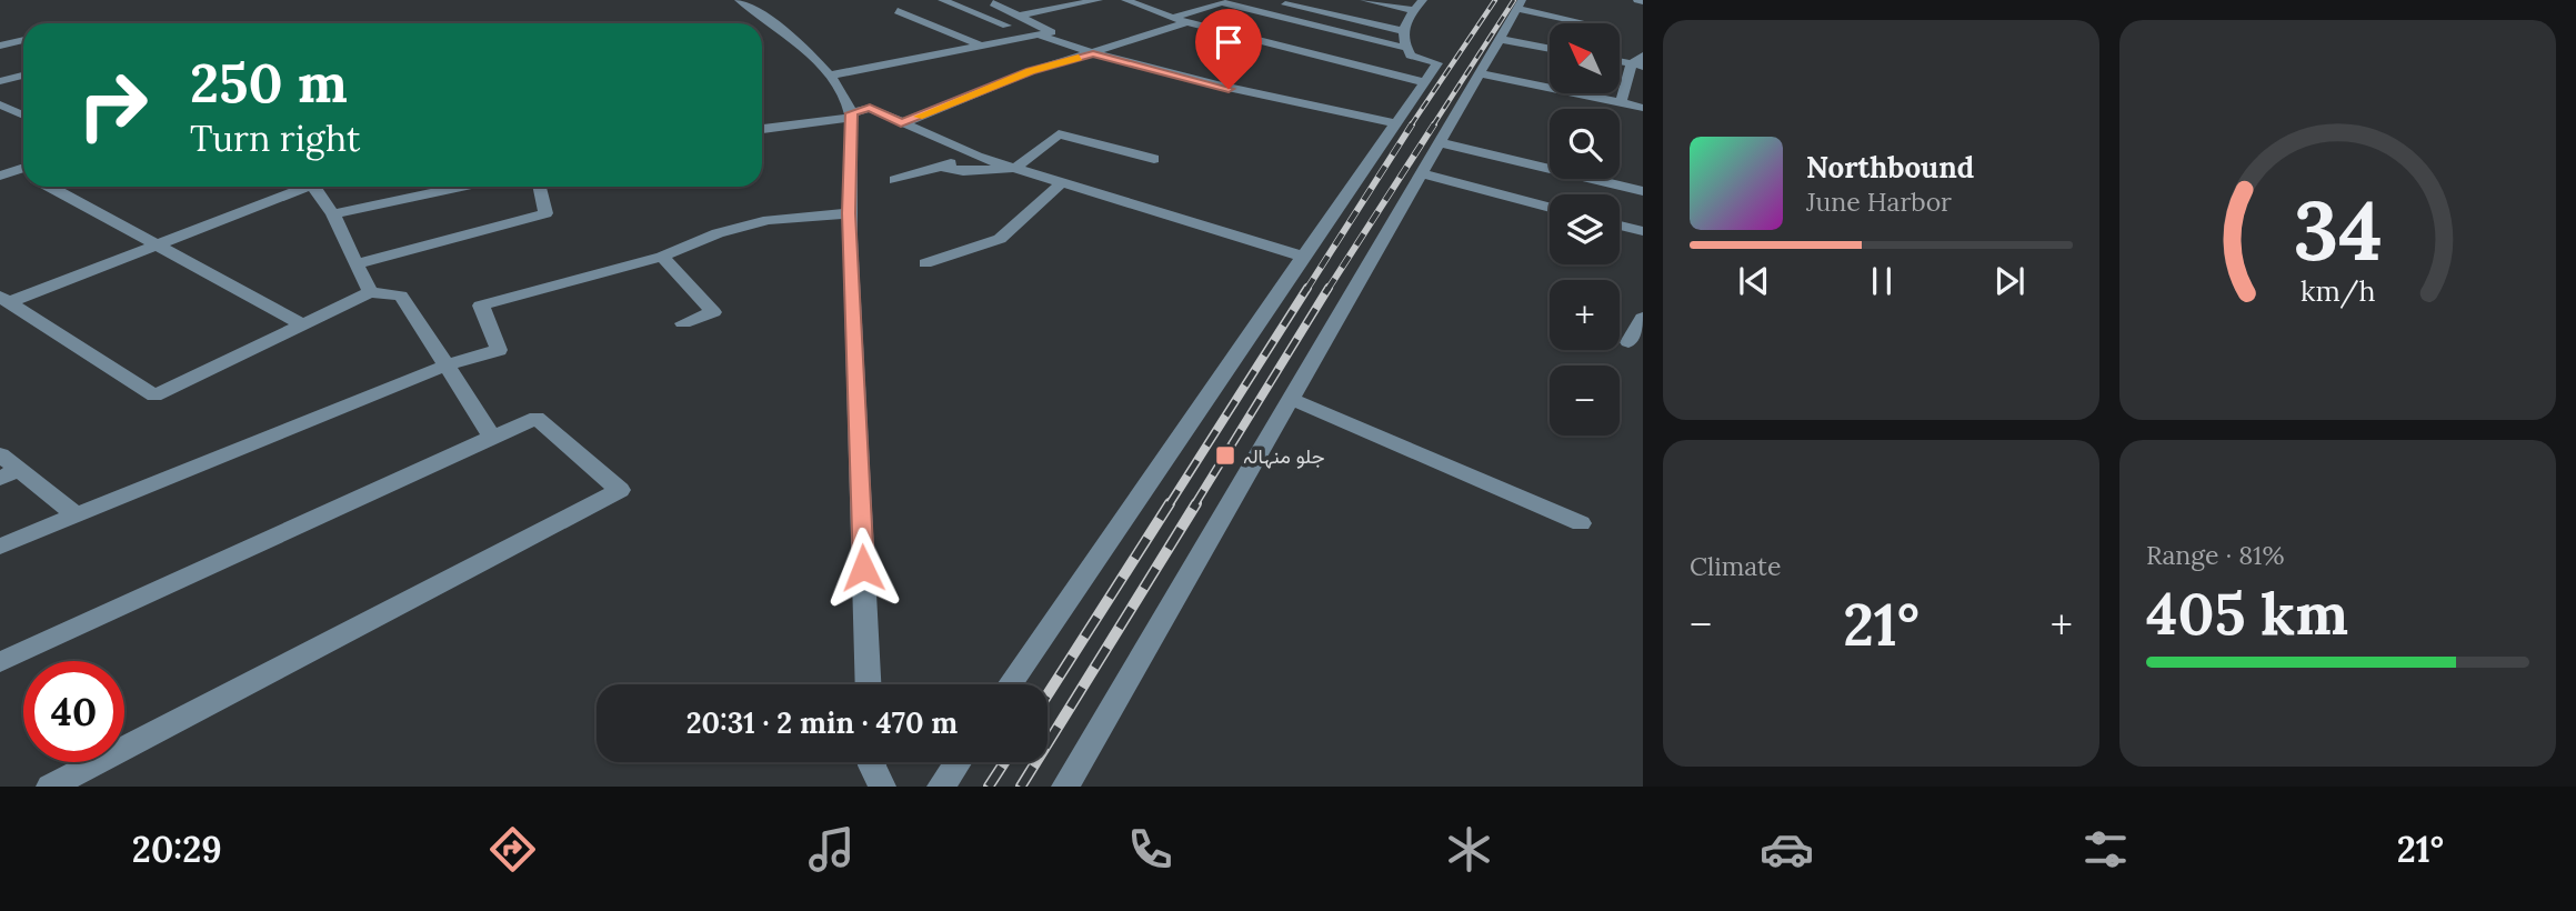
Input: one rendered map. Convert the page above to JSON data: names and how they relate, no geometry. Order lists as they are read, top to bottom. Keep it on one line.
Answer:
{"places":{"transit":["جلو منہالہ"]},"north":"top left","page":{"map_buttons":["+","−"],"turn":["250 m","Turn right"],"song":["Northbound","June Harbor"],"tile":["Climate",["Range · 81%","405 km"]],"heat":["−","21°","+"],"limit":"40","trip":"20:31 · 2 min · 470 m","tabs":["20:29","21°"],"gauge":["34","km/h"]}}
